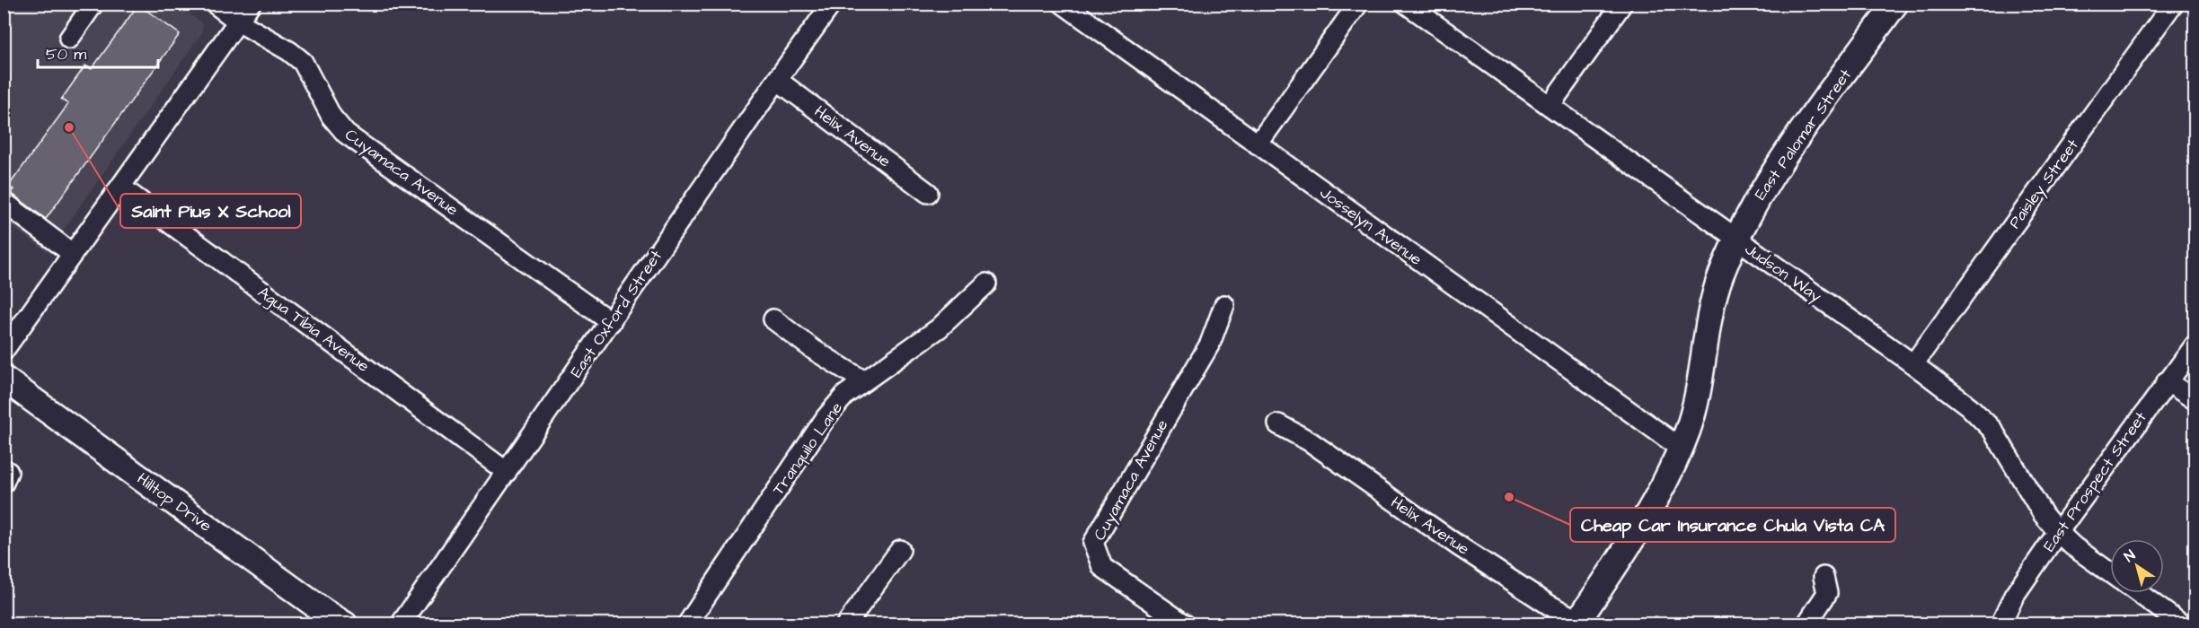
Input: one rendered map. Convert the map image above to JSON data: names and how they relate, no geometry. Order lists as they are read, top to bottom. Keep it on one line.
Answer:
{"streets":{"main road":["East Palomar Street","Hilltop Drive"],"street":["Helix Avenue","Cuyamaca Avenue","Paisley Street","Josselyn Avenue","Judson Way","East Oxford Street","Agua Tibia Avenue","Tranquilo Lane","East Prospect Street"]},"crossings":[["East Palomar Street","Helix Avenue"],["East Palomar Street","Josselyn Avenue"],["East Palomar Street","Judson Way"],["Helix Avenue","East Oxford Street"],["Cuyamaca Avenue","East Oxford Street"],["Paisley Street","Judson Way"],["Judson Way","East Prospect Street"],["East Oxford Street","Agua Tibia Avenue"]],"places":["Saint Pius X School","Cheap Car Insurance Chula Vista CA"],"scale_bar":"50 m","north":"top left"}
